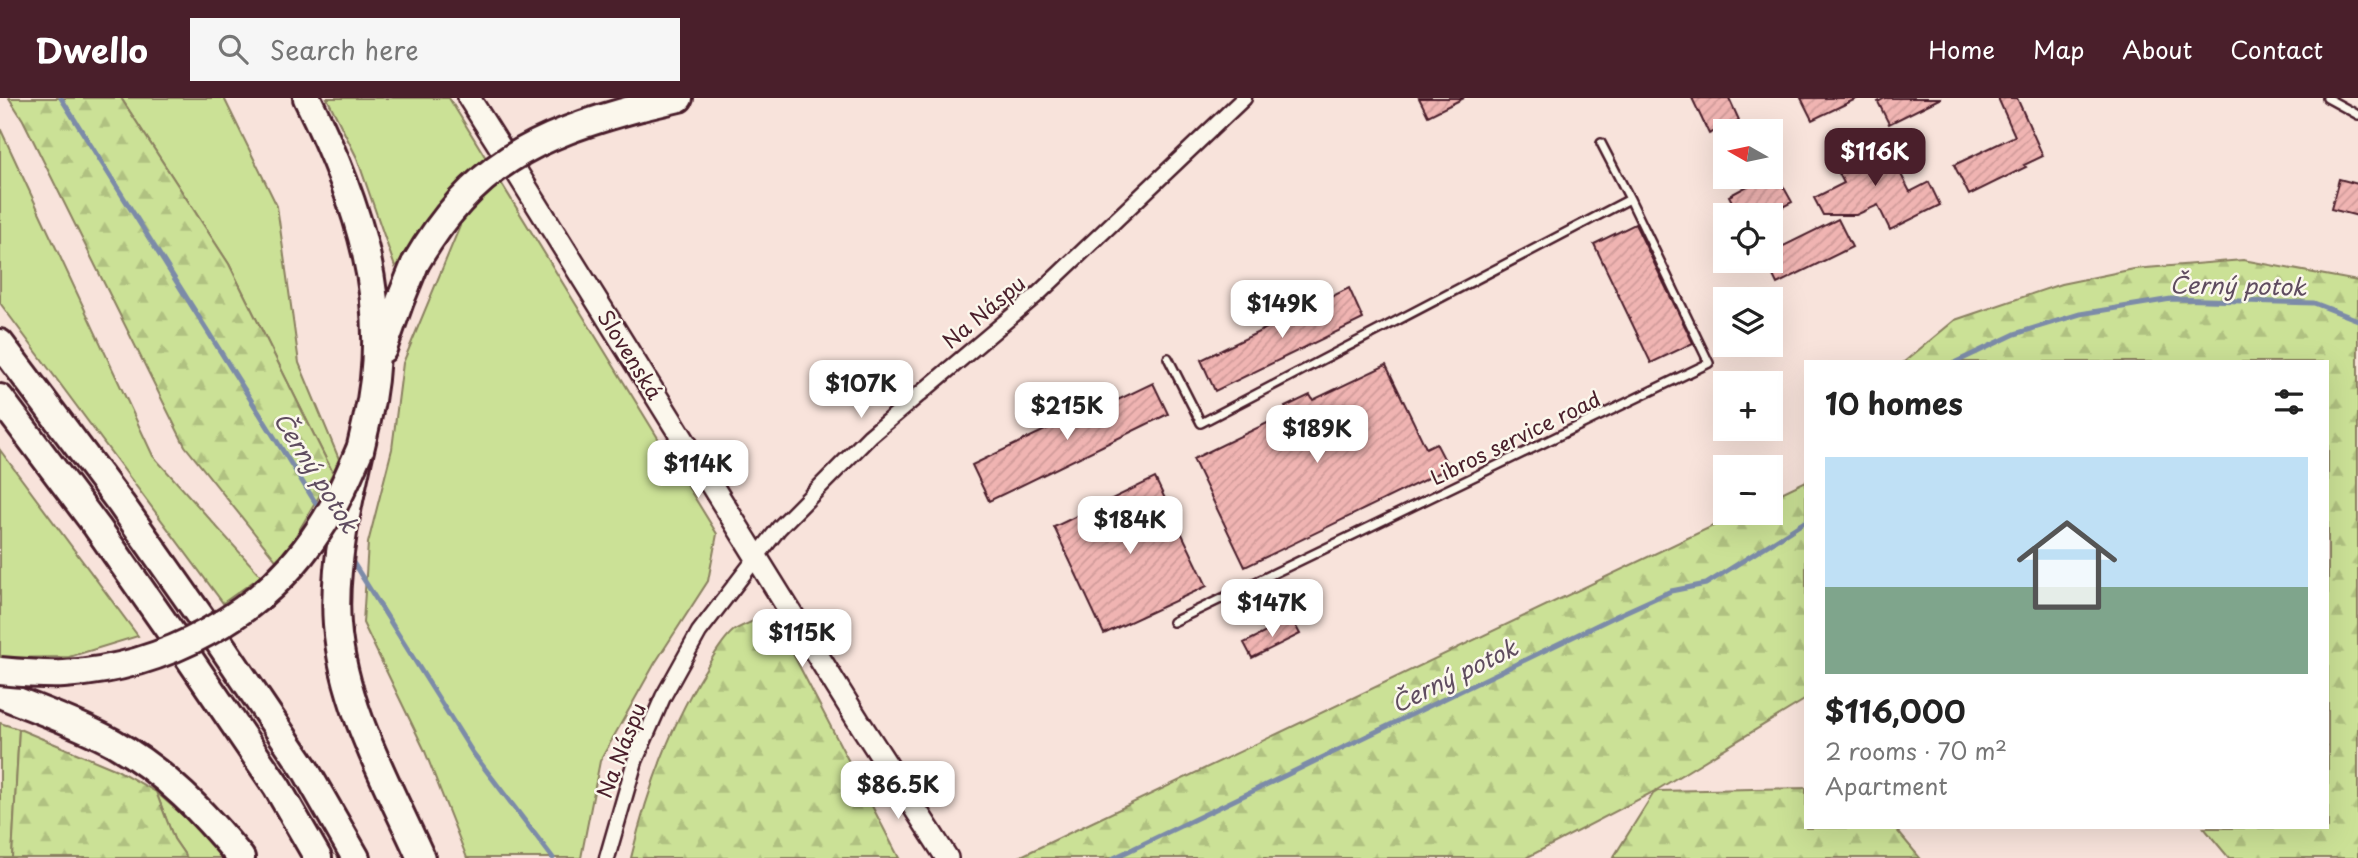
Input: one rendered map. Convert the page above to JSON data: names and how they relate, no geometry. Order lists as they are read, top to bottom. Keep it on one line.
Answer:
{"streets":{"street":["Na Náspu","Slovenská"],"lane":["Libros service road"]},"crossings":[["Na Náspu","Slovenská"]],"water":["Černý potok"],"north":"left","page":{"header":"Dwello","search":"Search here","nav":["Home","Map","About","Contact"],"map_buttons":["+","−"],"price":["$116K","$149K","$107K","$215K","$189K","$114K","$184K","$147K","$115K","$86.5K"],"heading":"10 homes","list":[{"name":"$116,000","note":"2 rooms · 70 m² · Apartment"}]}}
